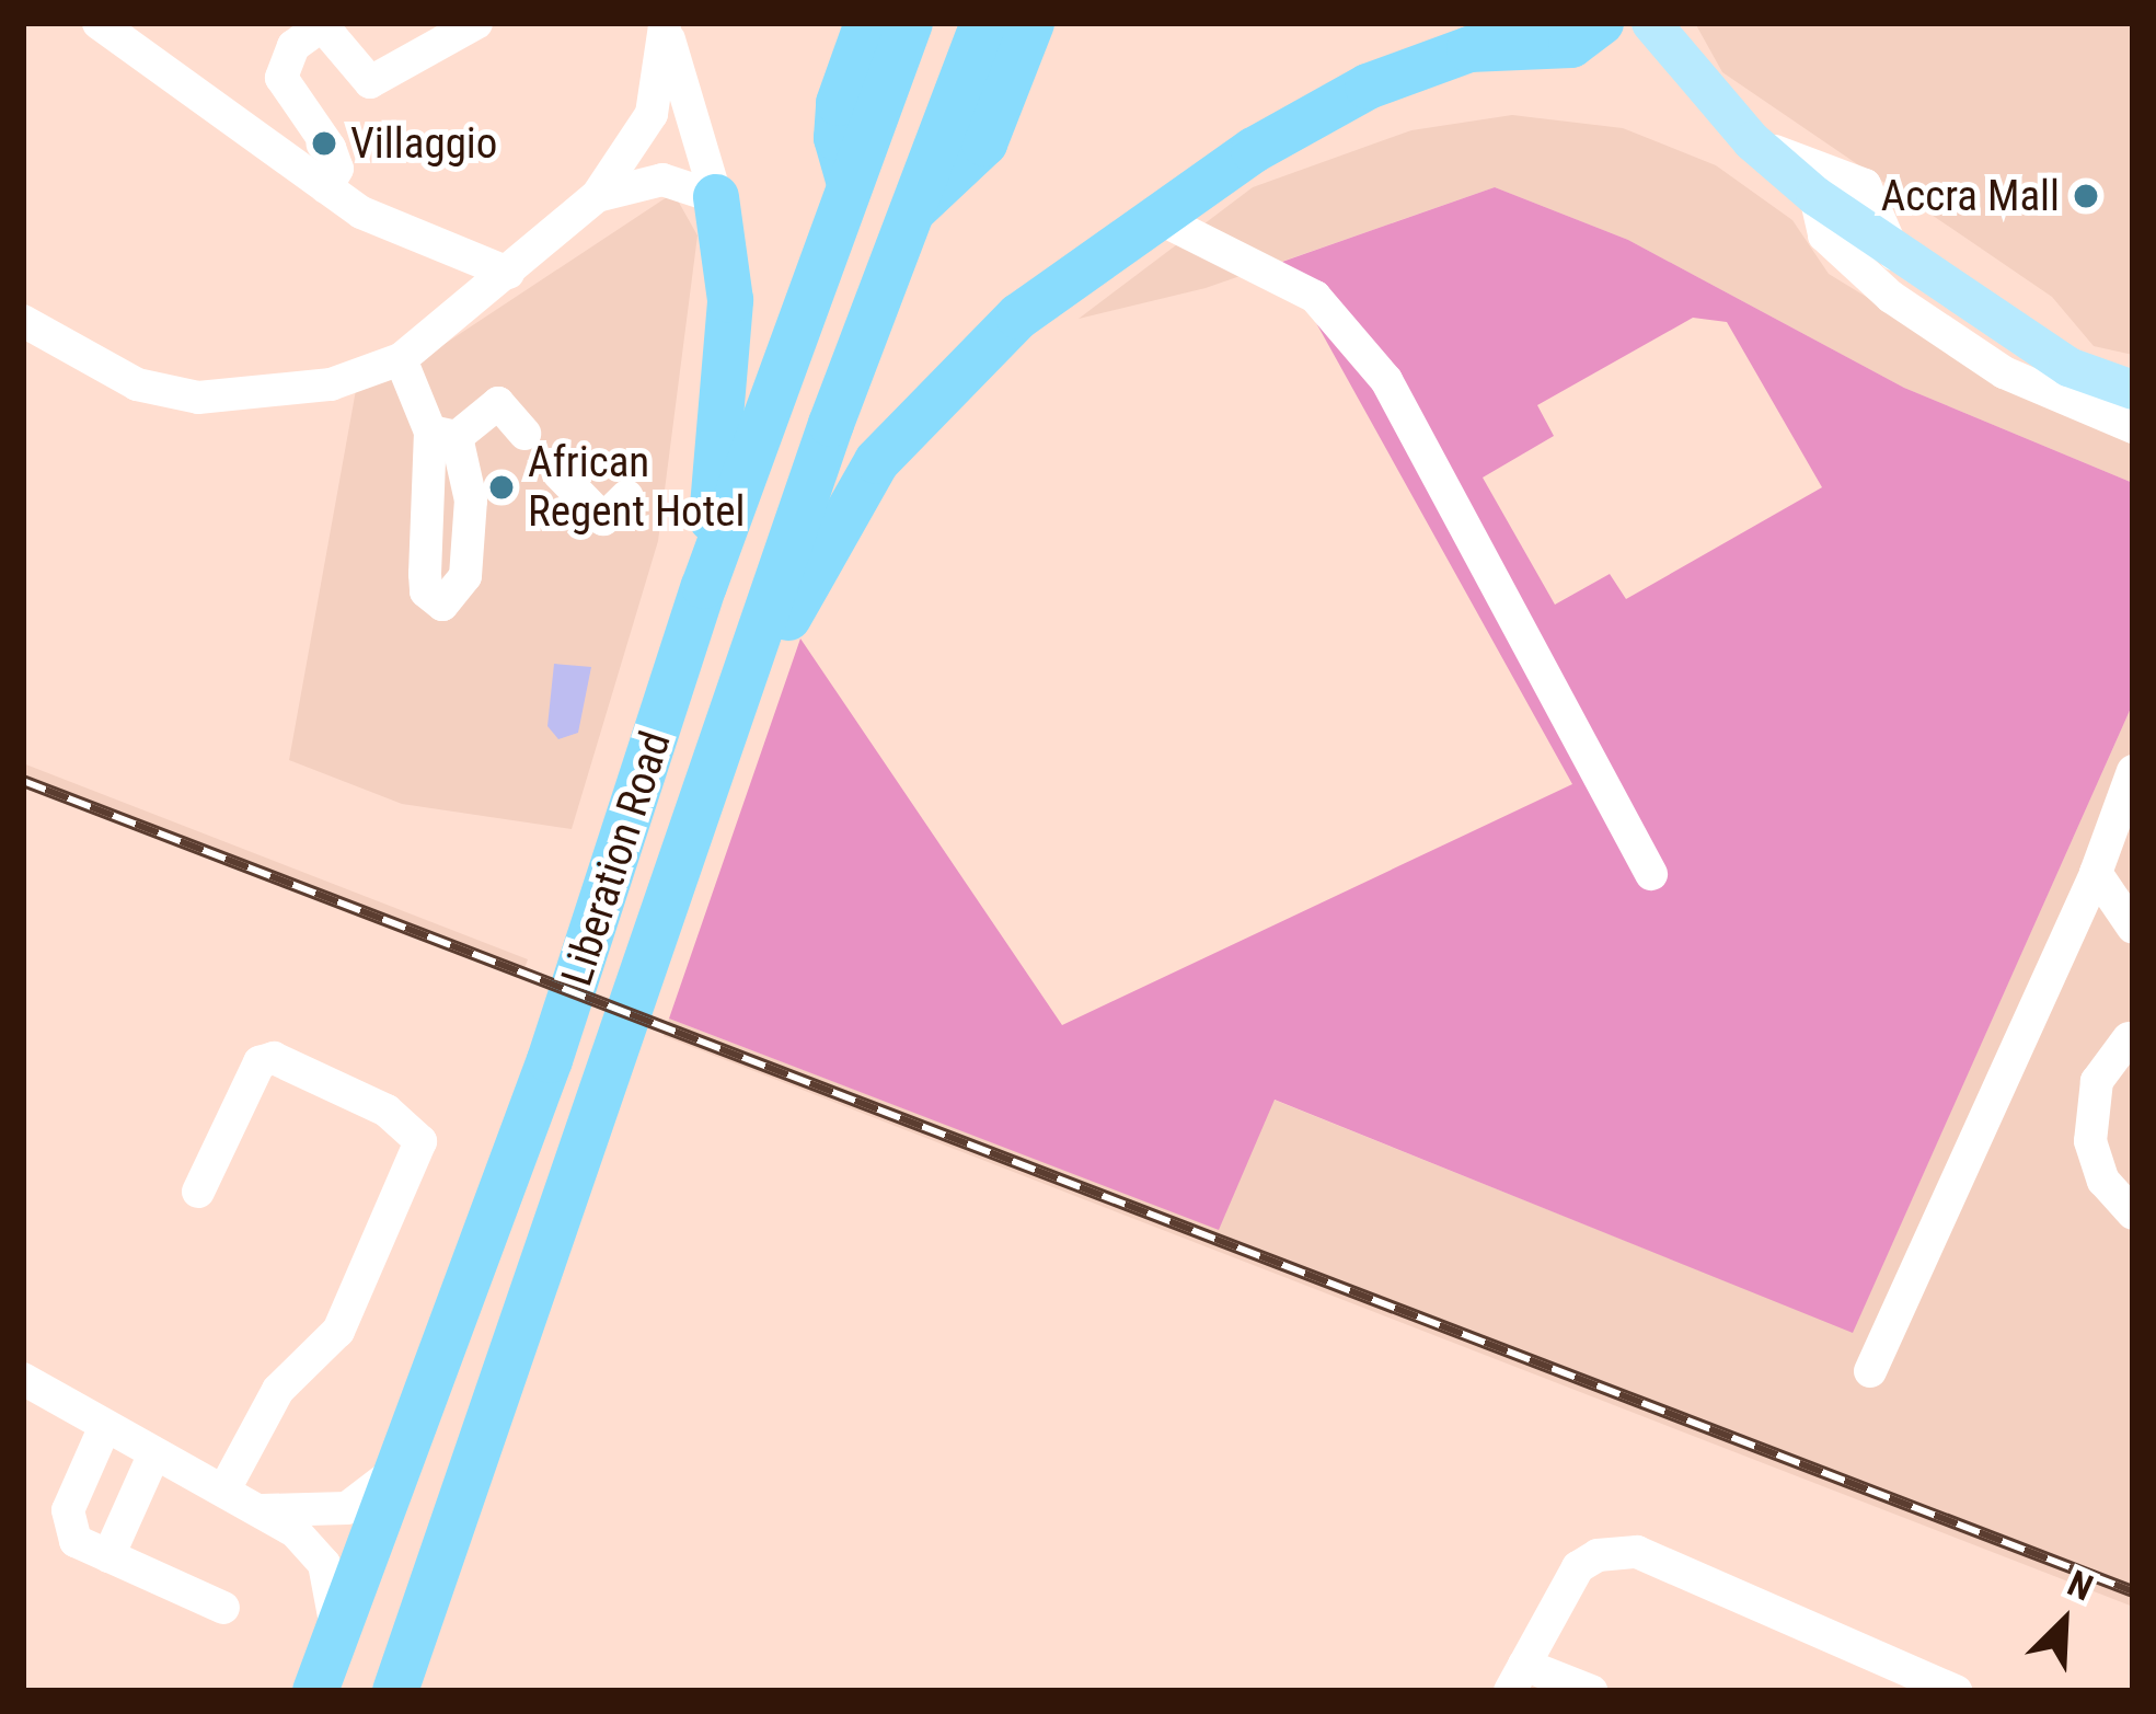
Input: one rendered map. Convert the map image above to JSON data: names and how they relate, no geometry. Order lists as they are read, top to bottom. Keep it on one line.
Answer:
{"streets":{"highway":["Liberation Road"]},"places":["Villaggio","Accra Mall","African Regent Hotel"],"north":"top right"}
